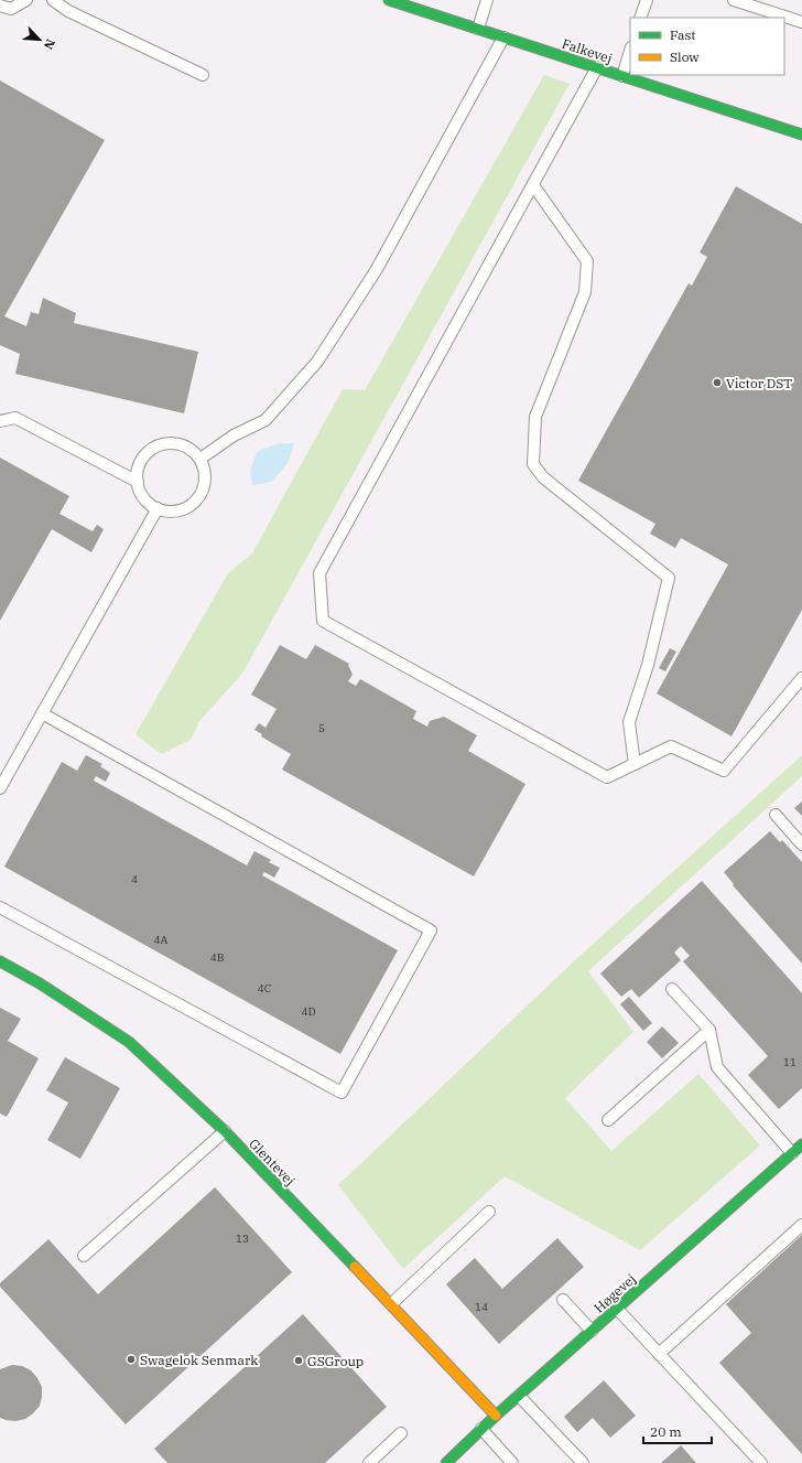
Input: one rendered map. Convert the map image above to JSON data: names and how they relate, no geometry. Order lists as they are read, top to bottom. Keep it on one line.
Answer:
{"streets":{"street":["Falkevej","Glentevej","Høgevej"]},"crossings":[["Glentevej","Høgevej"]],"places":["Victor DST","Swagelok Senmark","GSGroup"],"house_numbers":["5","4","4A","4B","4C","4D","11","13","14"],"legend":["Fast","Slow"],"scale_bar":"20 m","north":"bottom right"}
